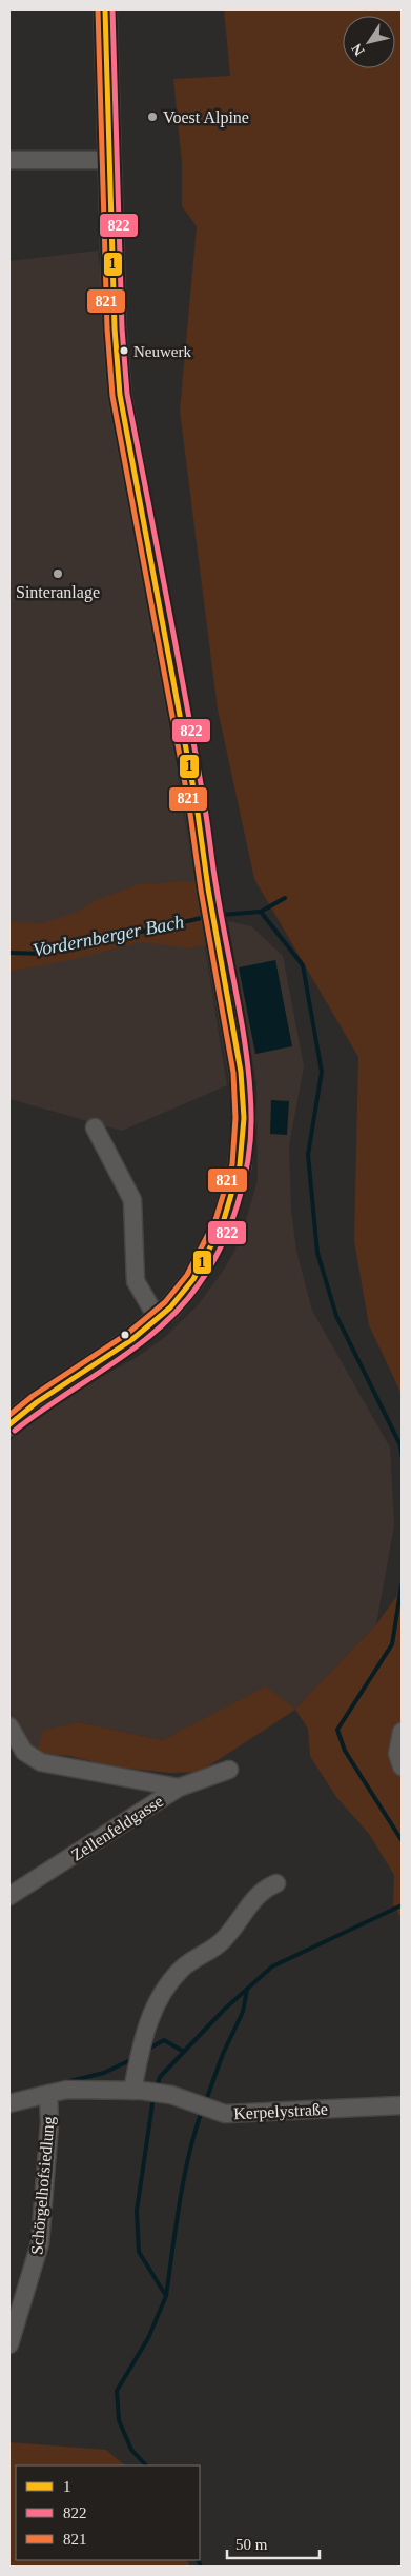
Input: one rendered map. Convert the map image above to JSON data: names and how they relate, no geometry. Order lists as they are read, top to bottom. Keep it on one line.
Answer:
{"streets":{"street":["Zellenfeldgasse","Kerpelystraße","Schörgelhofsiedlung"]},"crossings":[["Kerpelystraße","Schörgelhofsiedlung"]],"water":["Vordernberger Bach"],"places":["Voest Alpine","Neuwerk","Sinteranlage"],"lines":["transit line 1","transit line 822","transit line 821"],"legend":["1","822","821"],"scale_bar":"50 m","north":"bottom left"}
